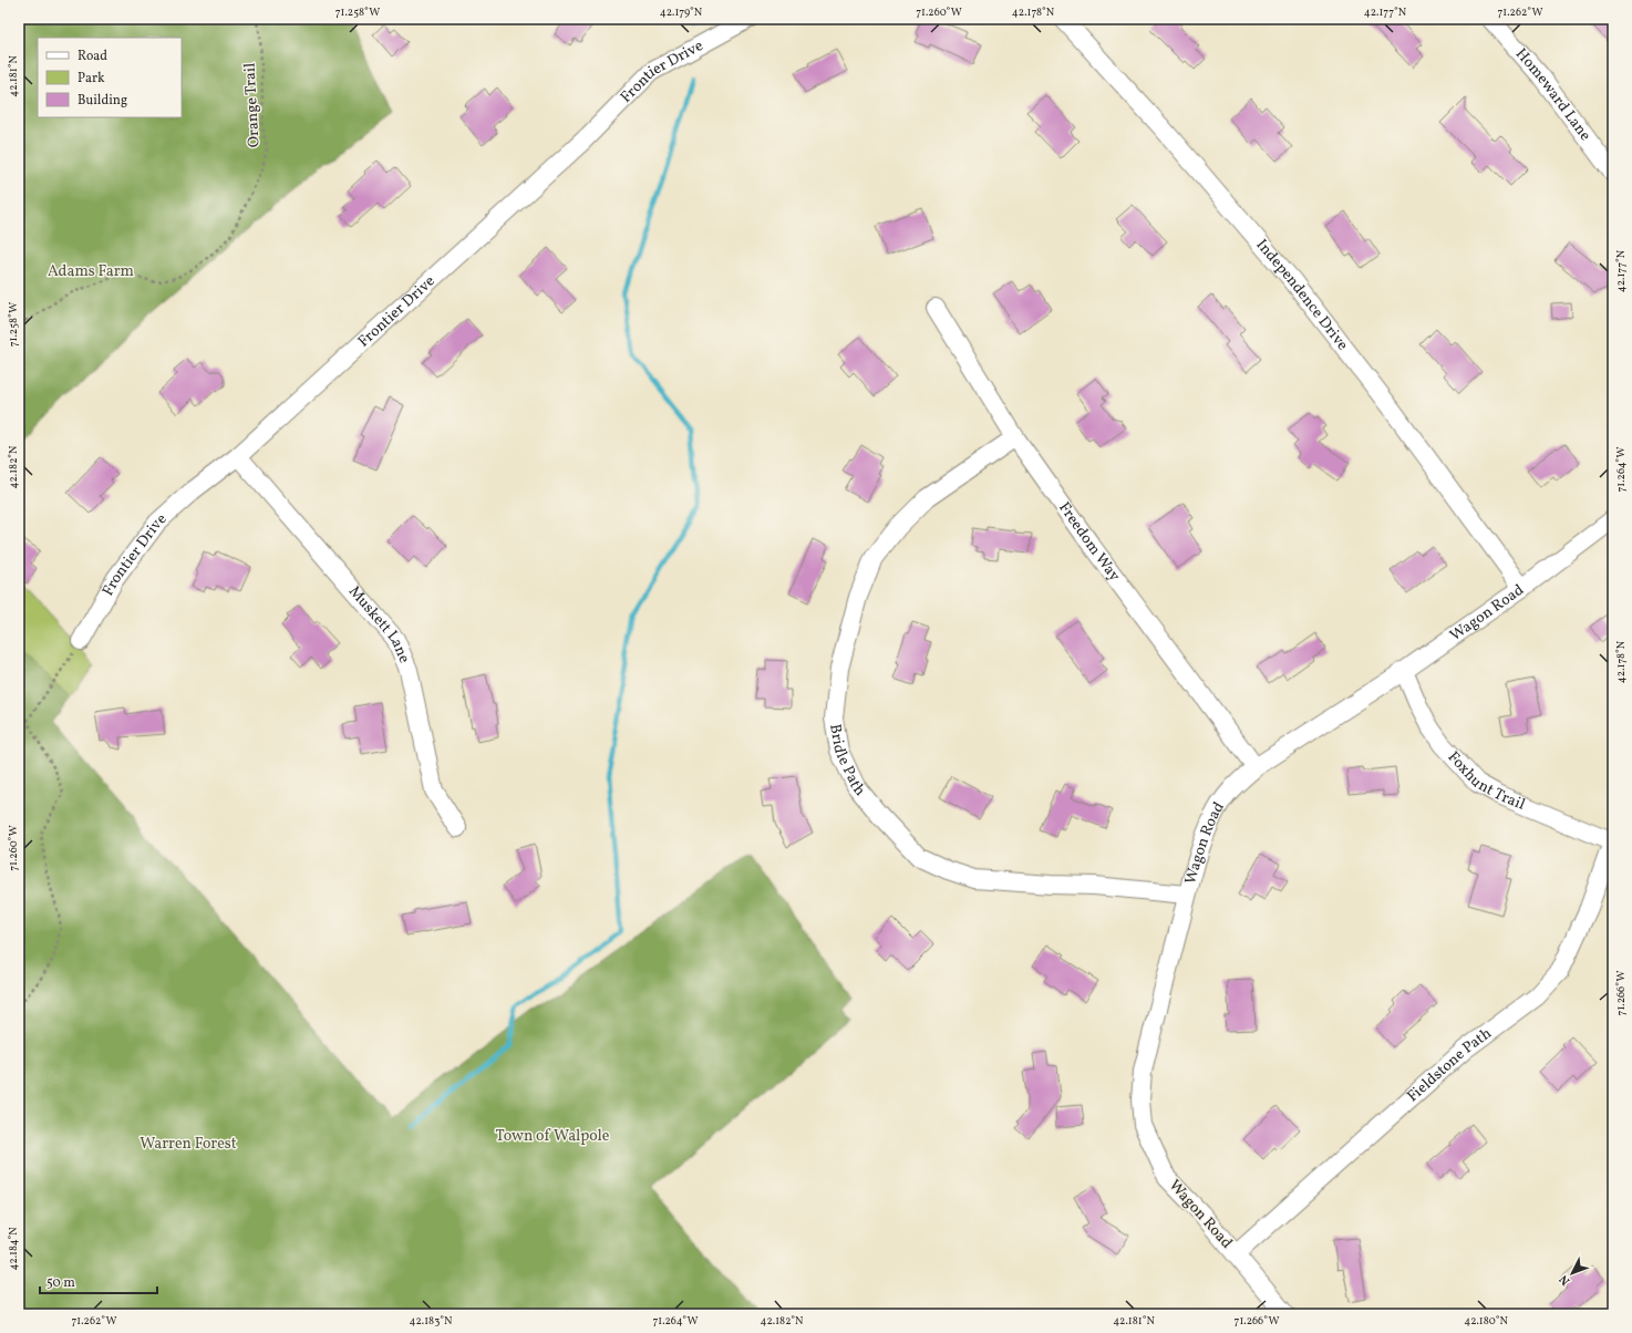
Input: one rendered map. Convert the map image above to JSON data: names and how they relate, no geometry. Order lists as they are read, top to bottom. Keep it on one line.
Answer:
{"streets":{"street":["Frontier Drive","Homeward Lane","Independence Drive","Freedom Way","Wagon Road","Muskett Lane","Bridle Path","Foxhunt Trail","Fieldstone Path"],"path":["Orange Trail"]},"crossings":[["Frontier Drive","Muskett Lane"],["Independence Drive","Wagon Road"],["Freedom Way","Wagon Road"],["Freedom Way","Bridle Path"],["Wagon Road","Bridle Path"],["Wagon Road","Foxhunt Trail"],["Wagon Road","Fieldstone Path"],["Foxhunt Trail","Fieldstone Path"]],"parks":["Adams Farm","Town of Walpole","Warren Forest"],"legend":["Road","Park","Building"],"scale_bar":"50 m","north":"bottom left","coordinates":["71.258°W","42.179°N","71.260°W","42.178°N","42.177°N","71.262°W","42.181°N","42.182°N","71.264°W","71.266°W","42.184°N","42.183°N","42.180°N"]}
